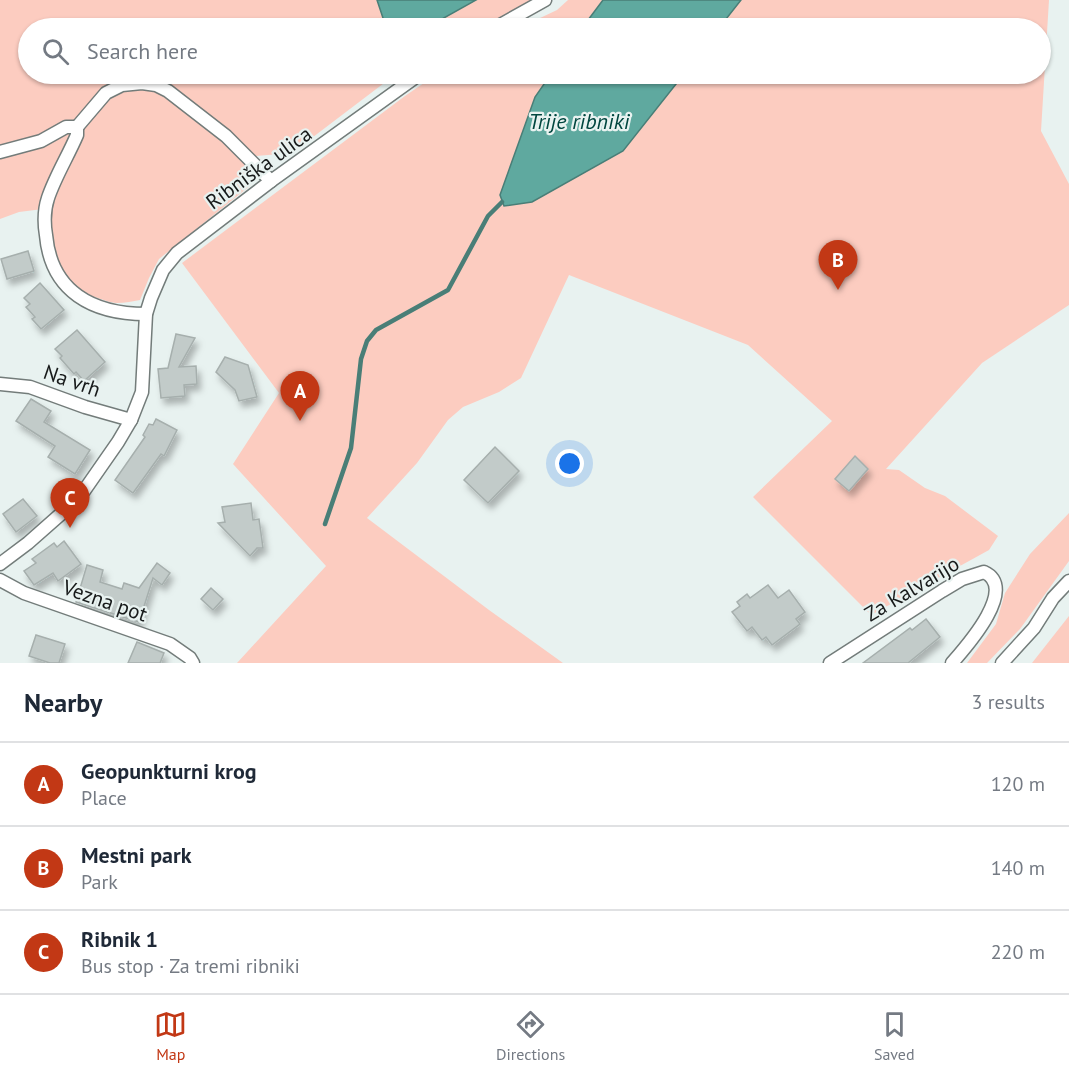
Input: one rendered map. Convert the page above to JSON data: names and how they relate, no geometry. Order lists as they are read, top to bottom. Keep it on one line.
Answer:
{"streets":{"street":["Ribniška ulica","Na vrh","Za Kalvarijo","Vezna pot"]},"crossings":[["Ribniška ulica","Na vrh"]],"water":["Trije ribniki"],"page":{"search":"Search here","pins":["B","A","C"],"heading":["Nearby","3 results"],"list":[{"mark":"A","name":"Geopunkturni krog","note":"Place","value":"120 m"},{"mark":"B","name":"Mestni park","note":"Park","value":"140 m"},{"mark":"C","name":"Ribnik 1","note":"Bus stop · Za tremi ribniki","value":"220 m"}],"nav":["Map","Directions","Saved"]}}
